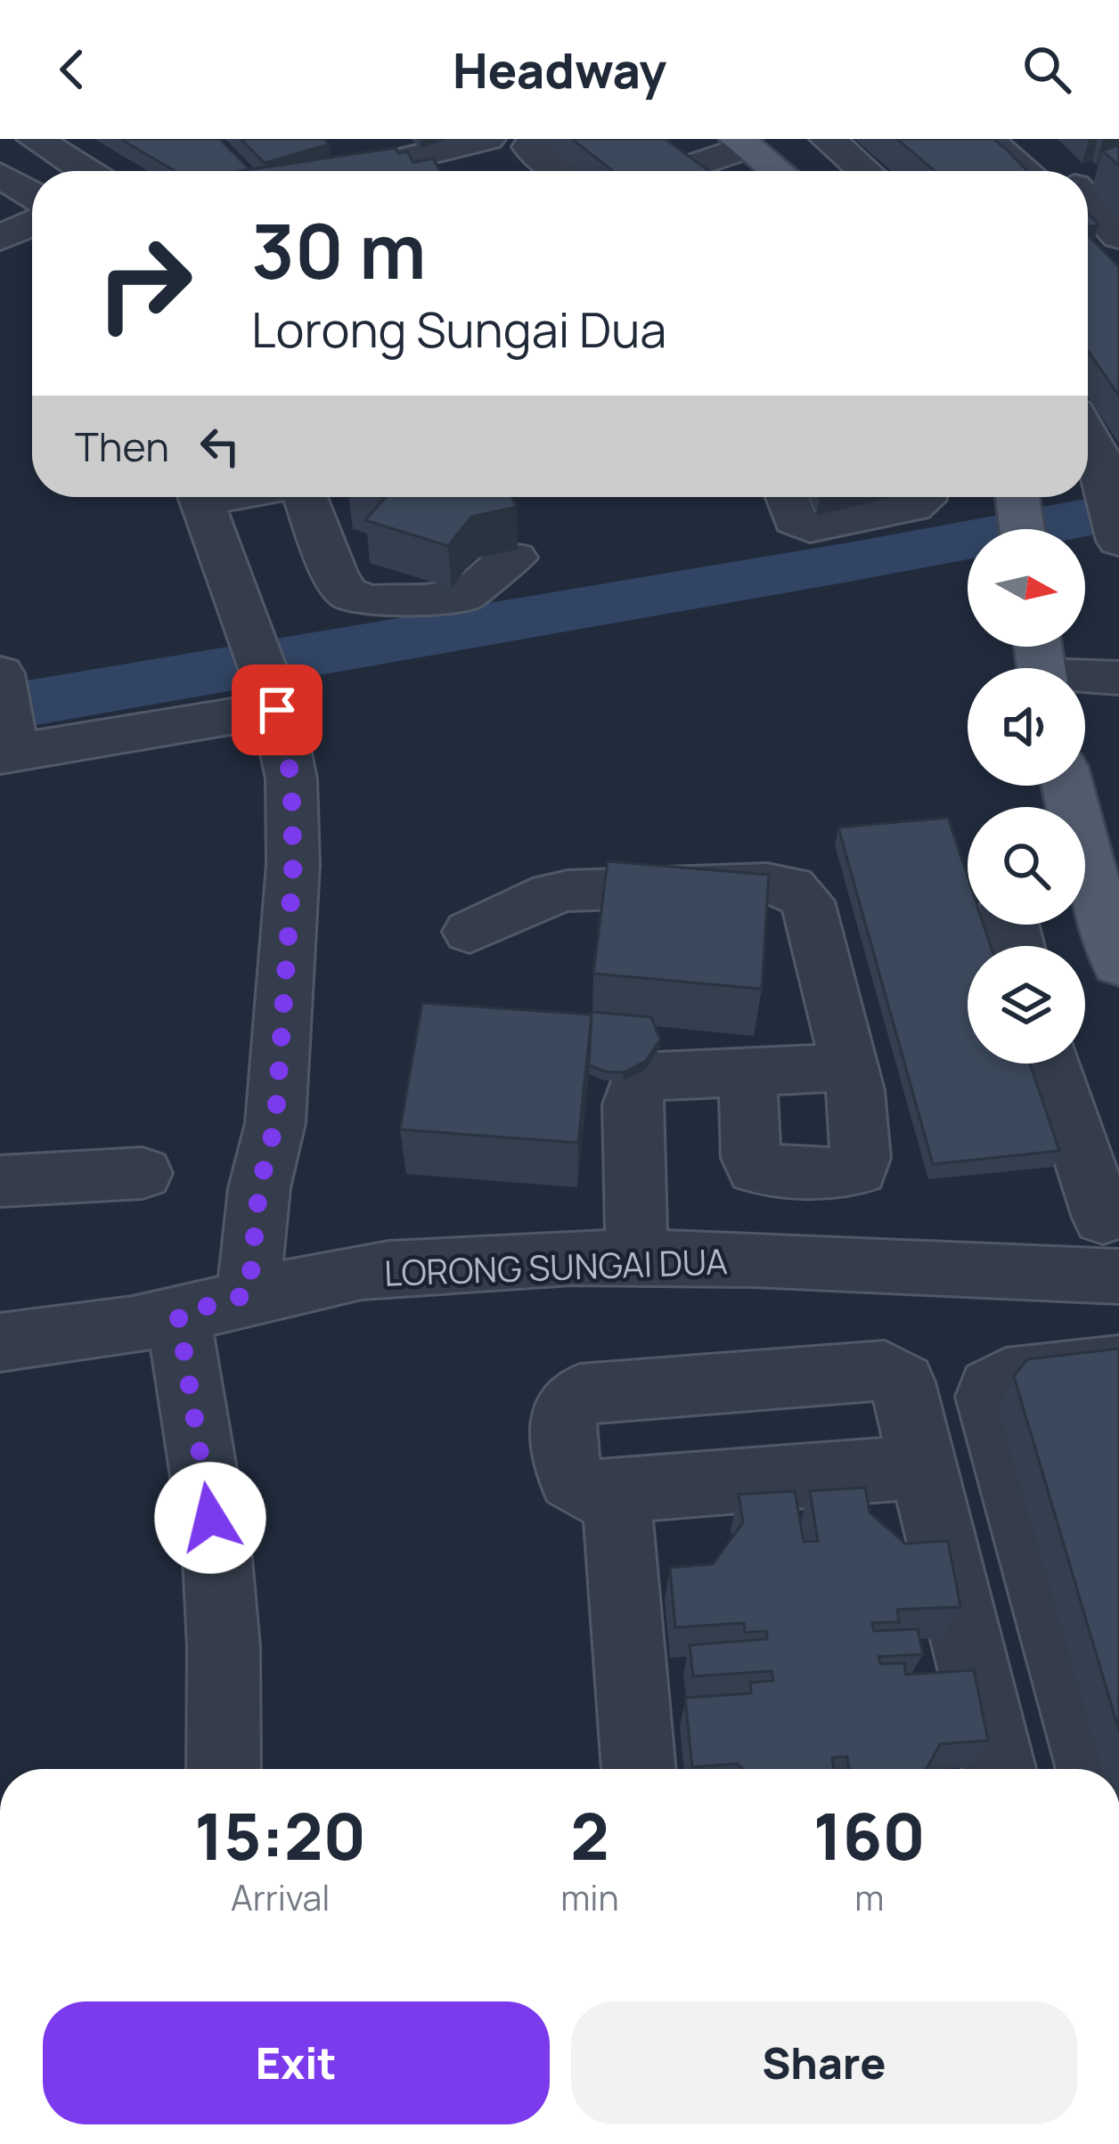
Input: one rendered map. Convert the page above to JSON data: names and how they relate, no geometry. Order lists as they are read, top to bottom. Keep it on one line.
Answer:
{"streets":{"street":["LORONG SUNGAI DUA"]},"north":"right","page":{"header":"Headway","turn":["30 m","Lorong Sungai Dua"],"then":"Then","eta":["15:20","Arrival","2","min","160","m"],"buttons":["Exit","Share"]}}
